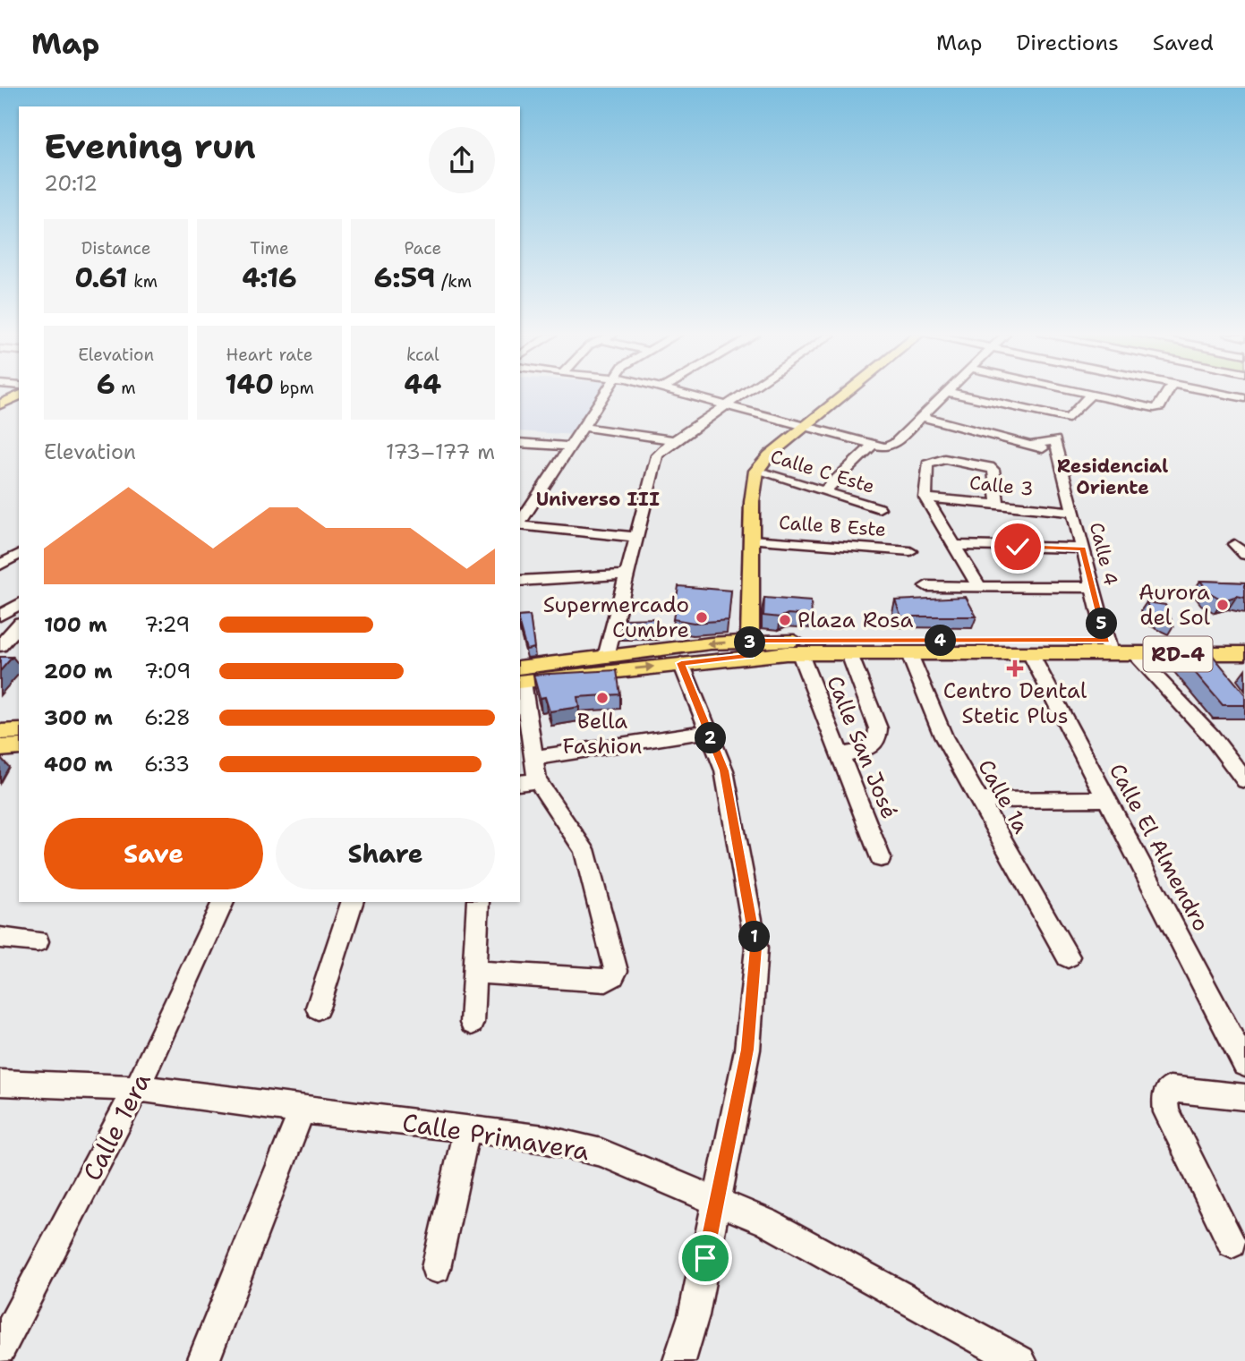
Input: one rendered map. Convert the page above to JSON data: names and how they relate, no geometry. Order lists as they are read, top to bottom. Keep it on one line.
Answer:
{"streets":{"main road":["RD-4"],"street":["Calle C Este","Calle 3","Calle B Este","Calle 4","Calle San José","Calle 1a","Calle El Almendro","Calle 1era","Calle Primavera"]},"crossings":[["Calle 3","Calle 4"],["Calle 4","RD-4"],["RD-4","Calle San José"],["RD-4","Calle 1a"],["RD-4","Calle El Almendro"],["Calle 1era","Calle Primavera"]],"districts":["Residencial Oriente","Universo III"],"places":{"other":["Aurora del Sol","Supermercado Cumbre","Plaza Rosa","Bella Fashion"],"health":["Centro Dental Stetic Plus"]},"page":{"header":"Map","nav":["Map","Directions","Saved"],"heading":["Evening run","20:12"],"stats":[["Distance","0.61 km"],["Time","4:16"],["Pace","6:59 /km"],["Elevation","6 m"],["Heart rate","140 bpm"],["kcal","44"]],"chart":["Elevation","173–177 m"],"list":[{"name":"100 m","note":"7:29"},{"name":"200 m","note":"7:09"},{"name":"300 m","note":"6:28"},{"name":"400 m","note":"6:33"}],"pins":["5","4","3","2","1"],"buttons":["Save","Share"]}}
